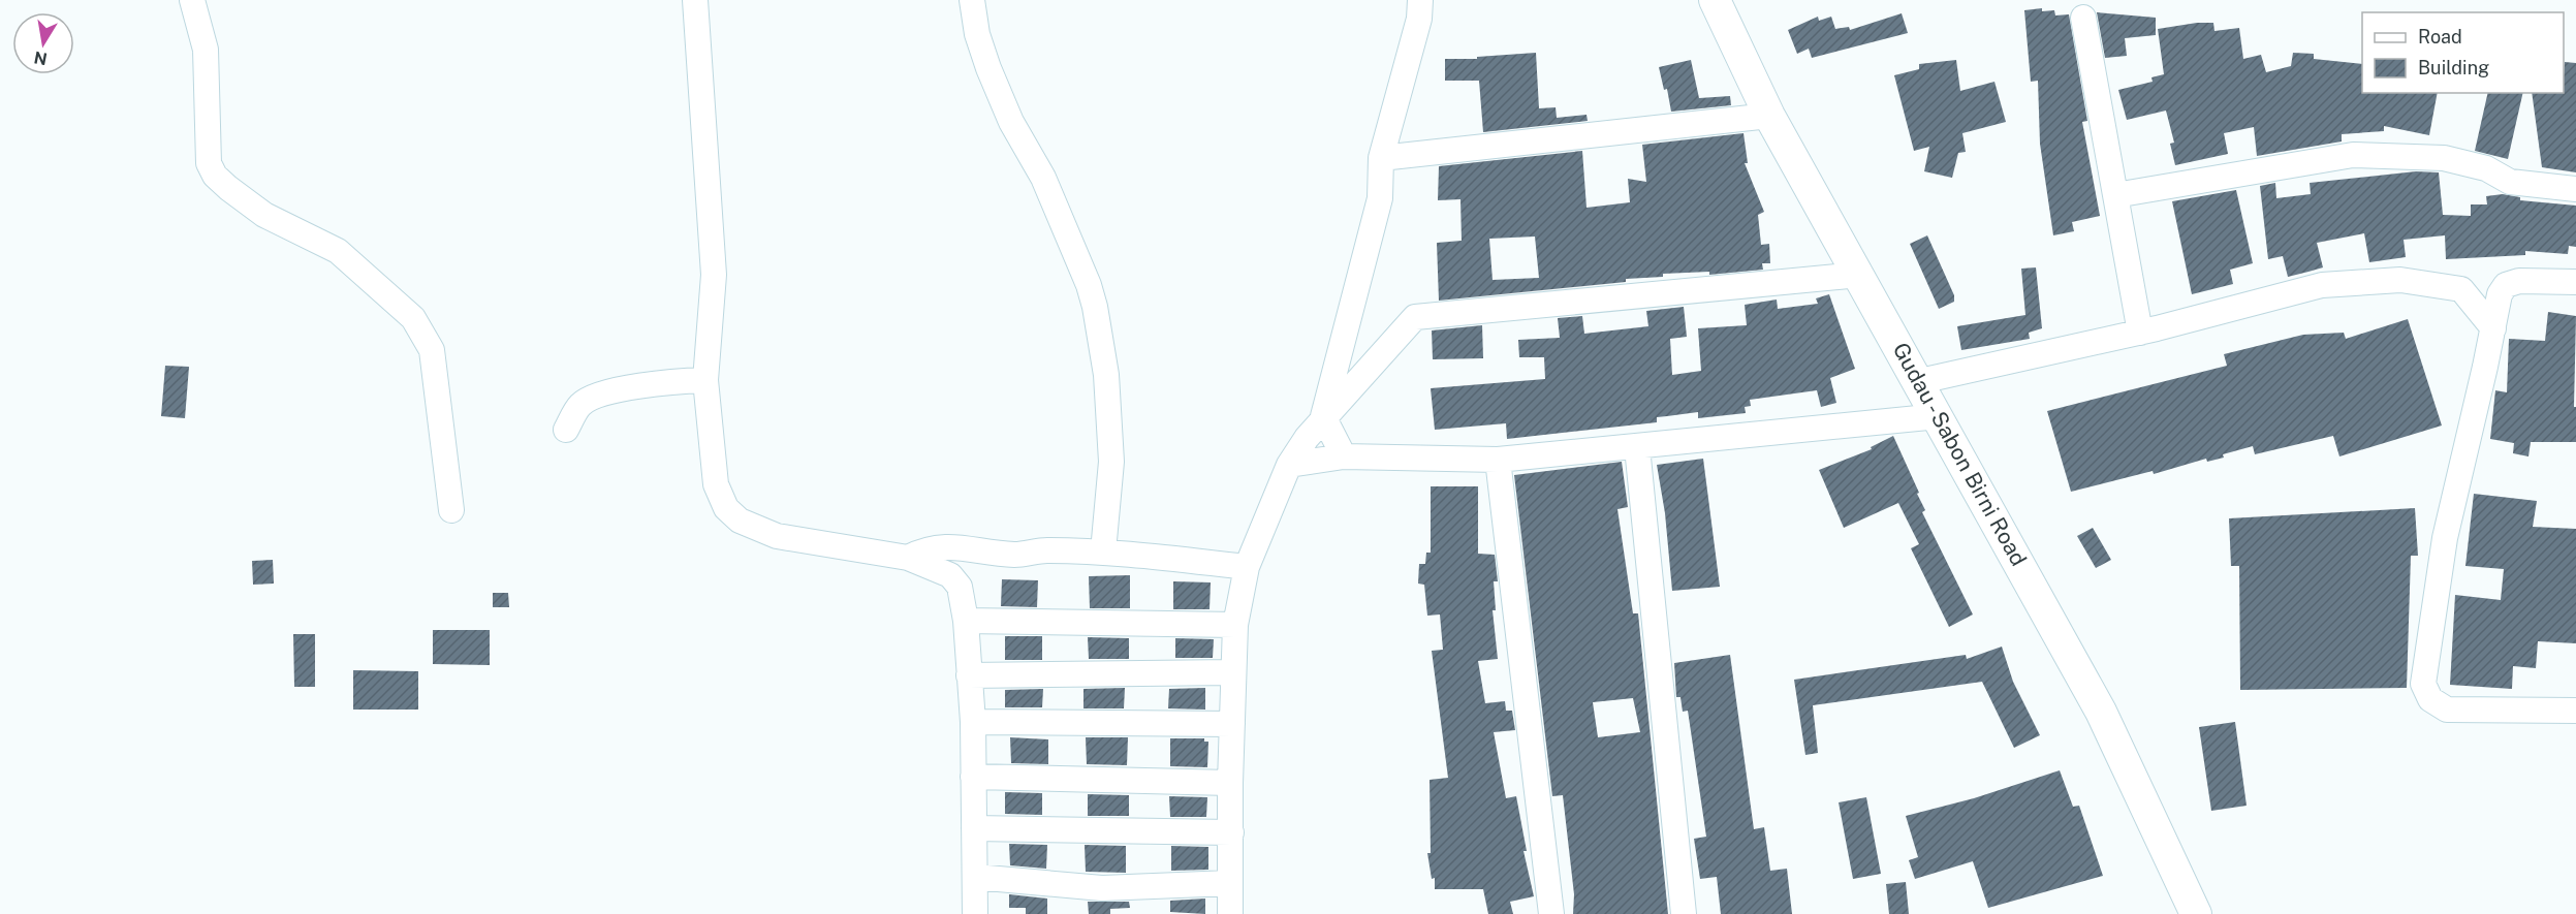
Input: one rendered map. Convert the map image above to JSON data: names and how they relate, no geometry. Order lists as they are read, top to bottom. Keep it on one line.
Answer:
{"streets":{"main road":["Gudau - Sabon Birni Road"]},"legend":["Road","Building"],"north":"bottom"}
